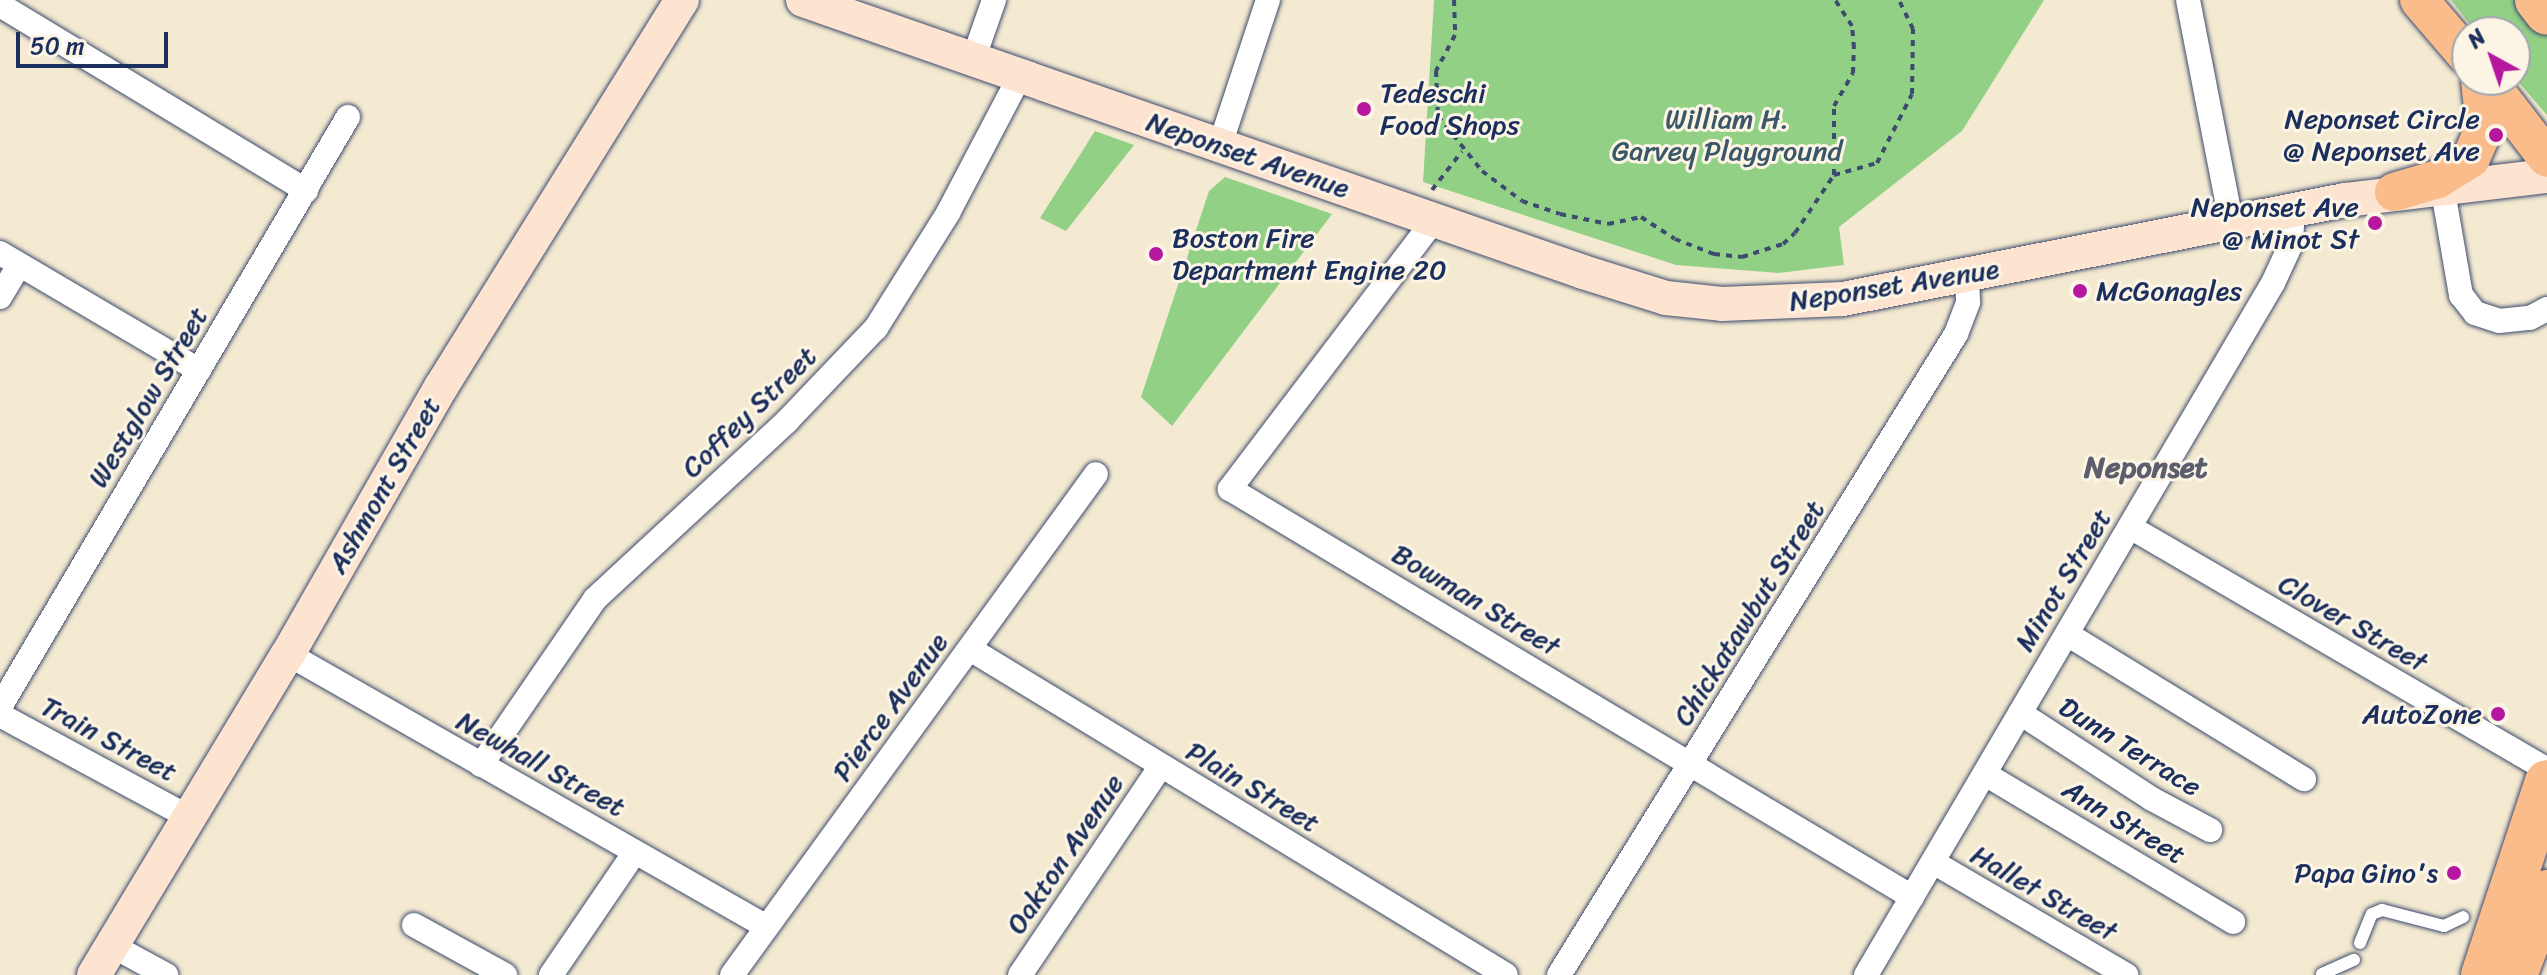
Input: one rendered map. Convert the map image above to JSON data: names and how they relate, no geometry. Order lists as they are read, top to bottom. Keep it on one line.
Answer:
{"streets":{"main road":["Neponset Avenue","Ashmont Street"],"street":["Westglow Street","Coffey Street","Minot Street","Bowman Street","Chickatawbut Street","Clover Street","Pierce Avenue","Train Street","Dunn Terrace","Newhall Street","Plain Street","Ann Street","Oakton Avenue","Hallet Street"]},"crossings":[["Neponset Avenue","Coffey Street"],["Neponset Avenue","Minot Street"],["Neponset Avenue","Bowman Street"],["Neponset Avenue","Chickatawbut Street"],["Coffey Street","Newhall Street"],["Ashmont Street","Train Street"],["Ashmont Street","Newhall Street"],["Minot Street","Bowman Street"],["Minot Street","Clover Street"],["Minot Street","Dunn Terrace"],["Minot Street","Ann Street"],["Minot Street","Hallet Street"],["Bowman Street","Chickatawbut Street"],["Pierce Avenue","Newhall Street"],["Pierce Avenue","Plain Street"],["Plain Street","Oakton Avenue"]],"districts":["Neponset"],"parks":["William H. Garvey Playground"],"places":["Tedeschi Food Shops","Neponset Circle @ Neponset Ave","Neponset Ave @ Minot St","Boston Fire Department Engine 20","McGonagles","AutoZone","Papa Gino's"],"scale_bar":"50 m","north":"top left"}
